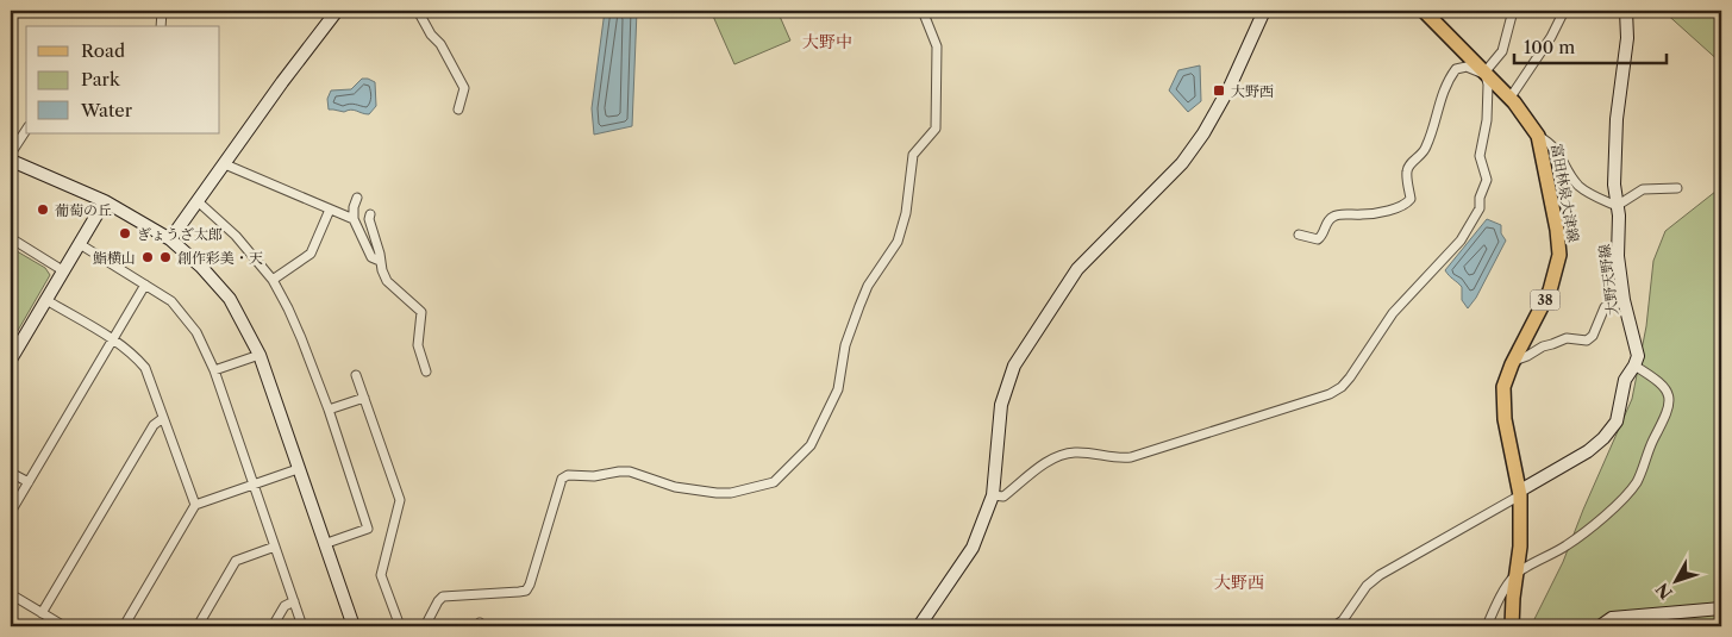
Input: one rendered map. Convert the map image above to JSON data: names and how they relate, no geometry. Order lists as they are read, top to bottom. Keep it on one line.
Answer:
{"streets":{"main road":["富田林泉大津線","38"],"street":["大野天野線"]},"crossings":[["富田林泉大津線","大野天野線"]],"districts":["大野中","大野西"],"places":{"transit":["大野西"],"other":["葡萄の丘","ぎょうざ太郎","鮨横山","創作彩美・天"]},"legend":["Road","Park","Water"],"scale_bar":"100 m","north":"bottom left"}
